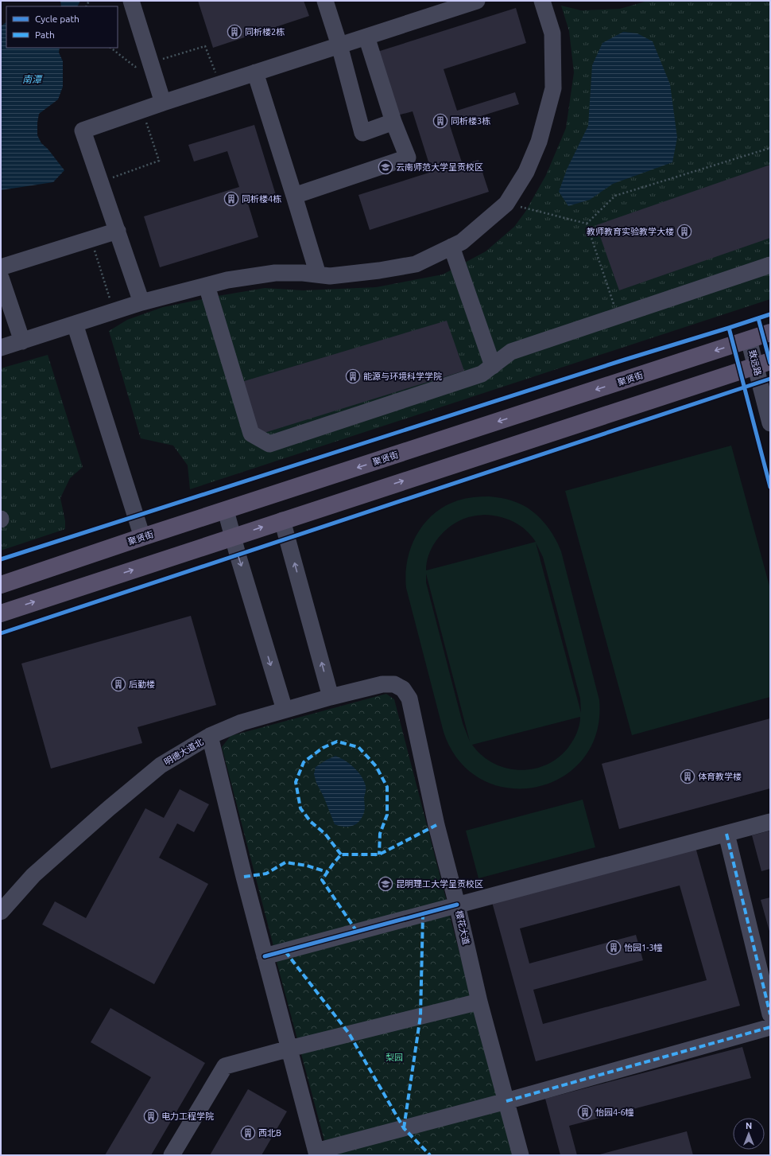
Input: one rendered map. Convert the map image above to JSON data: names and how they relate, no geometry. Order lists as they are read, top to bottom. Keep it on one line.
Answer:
{"streets":{"main road":["聚贤街"],"street":["致远路","明德大道北","樱花大道"]},"crossings":[["致远路","聚贤街"],["明德大道北","樱花大道"]],"water":["南潭"],"parks":["梨园"],"places":{"building":["同析楼2栋","同析楼3栋","同析楼4栋","教师教育实验教学大楼","能源与环境科学学院","后勤楼","体育教学楼","怡园1-3幢","怡园4-6幢","电力工程学院","西北B"],"school or university":["云南师范大学呈贡校区","昆明理工大学呈贡校区"]},"legend":["Cycle path","Path"],"north":"top"}
